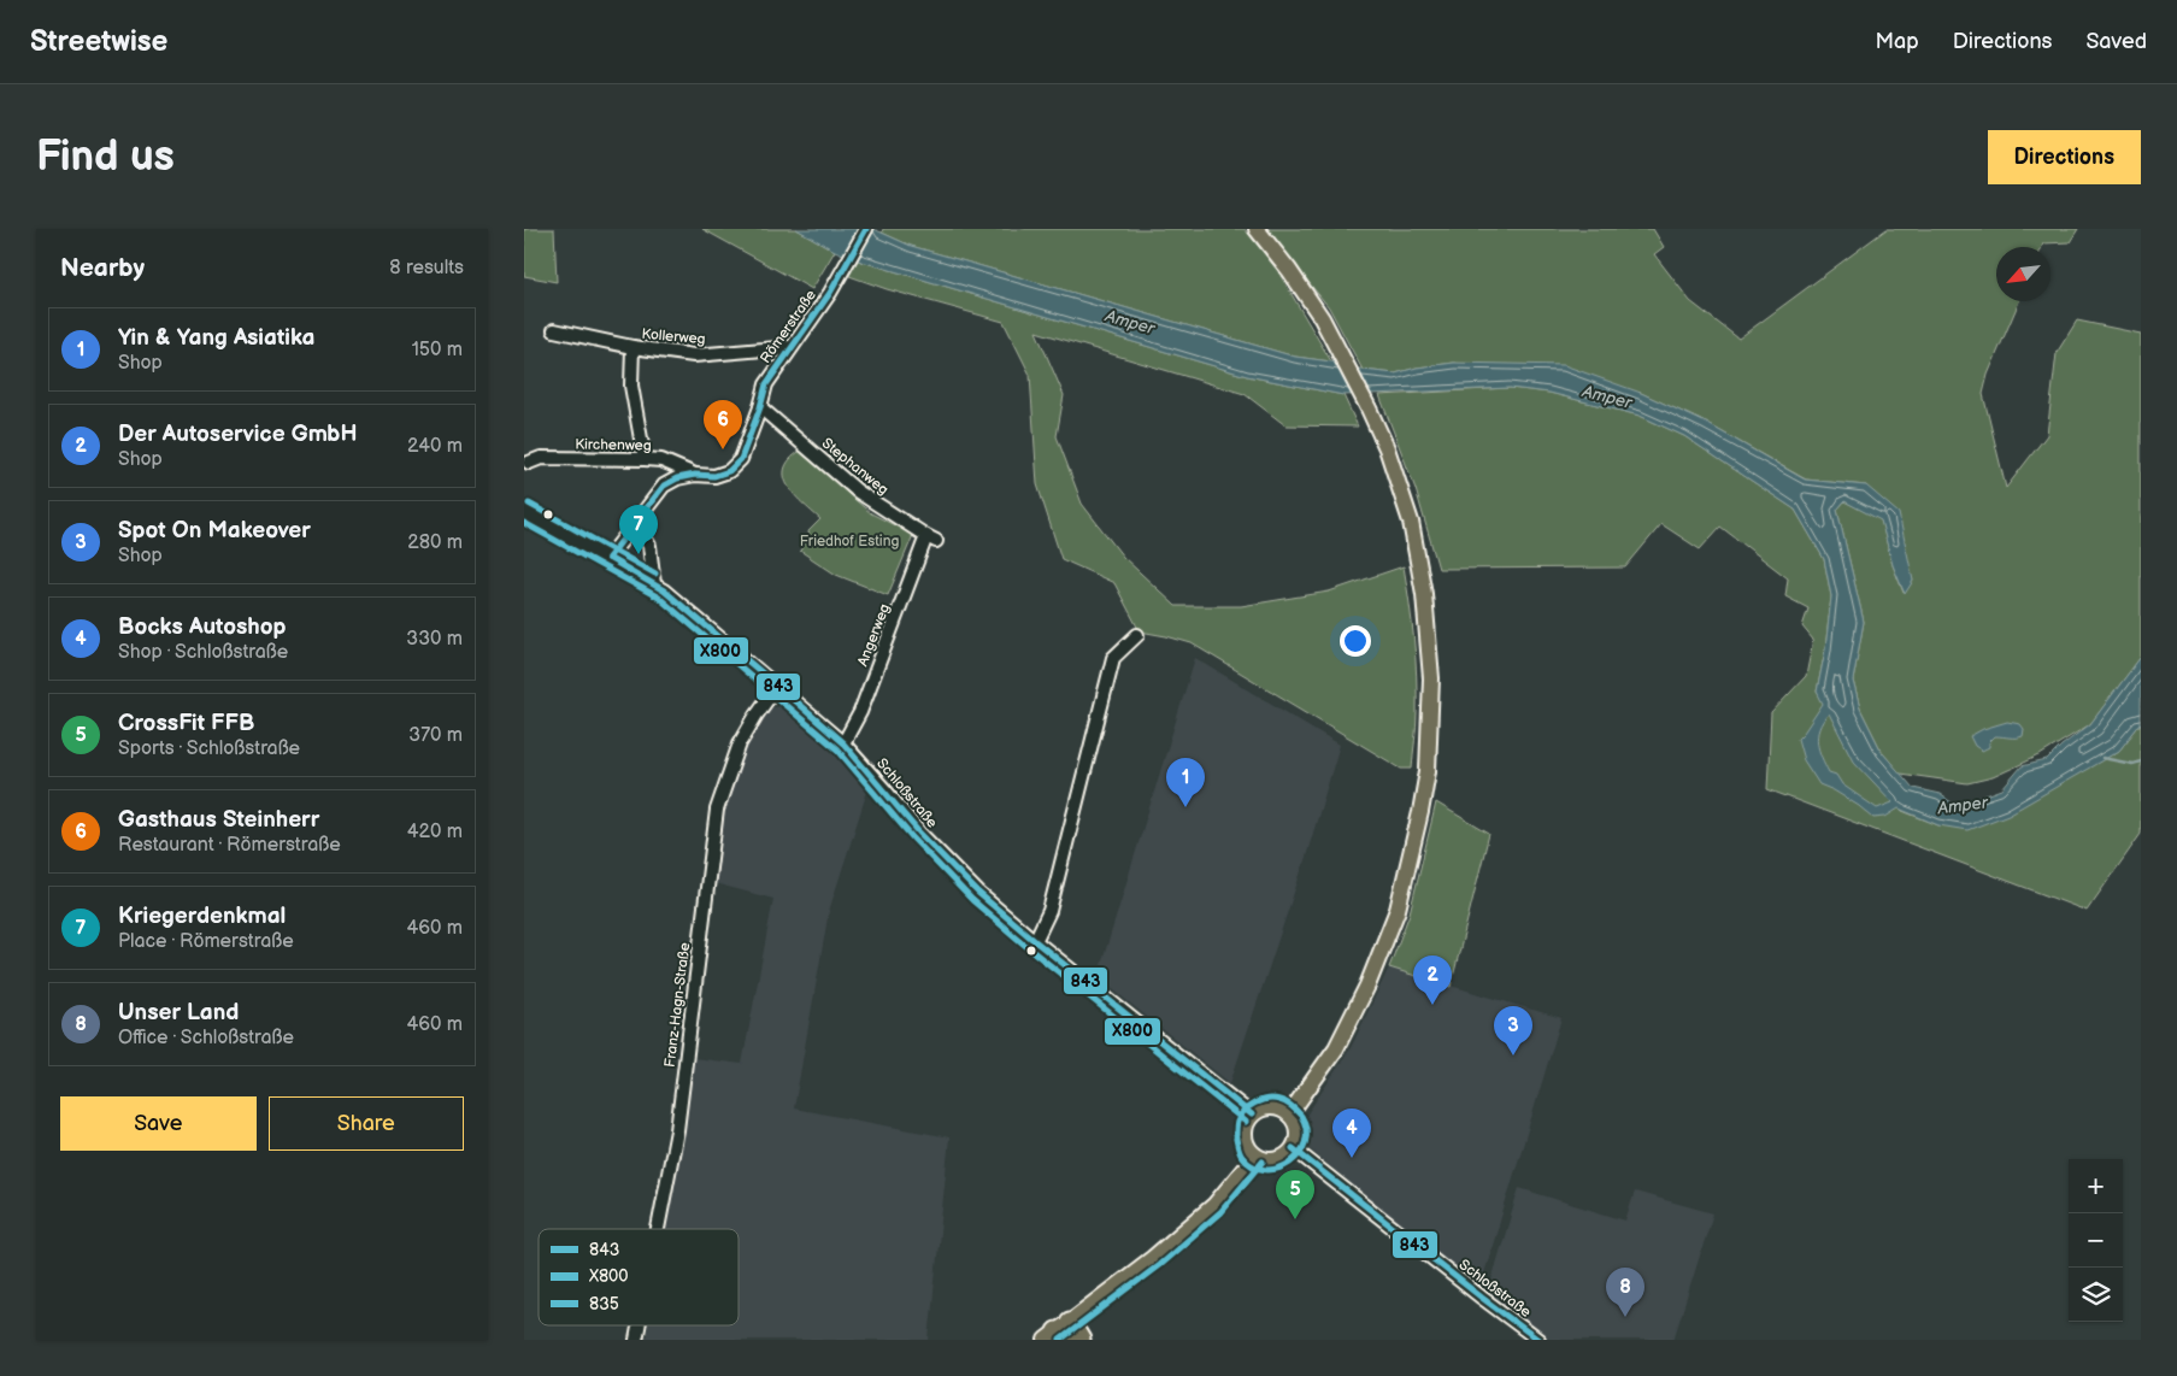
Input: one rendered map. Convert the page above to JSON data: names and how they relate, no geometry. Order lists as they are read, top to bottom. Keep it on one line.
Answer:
{"streets":{"street":["Römerstraße","Kollerweg","Kirchenweg","Stephanweg","Angerweg","Schloßstraße","Franz-Hagn-Straße"]},"crossings":[["Römerstraße","Kollerweg"],["Römerstraße","Kirchenweg"],["Römerstraße","Stephanweg"],["Römerstraße","Schloßstraße"],["Stephanweg","Angerweg"],["Angerweg","Schloßstraße"],["Schloßstraße","Franz-Hagn-Straße"]],"water":["Amper"],"parks":["Friedhof Esting"],"lines":["transit line 843","transit line 835","transit line X800"],"legend":["843","X800","835"],"north":"bottom left","page":{"header":"Streetwise","nav":["Map","Directions","Saved"],"buttons":["Directions",["Save","Share"]],"title":"Find us","heading":["Nearby","8 results"],"list":[{"mark":"1","name":"Yin & Yang Asiatika","note":"Shop","value":"150 m"},{"mark":"2","name":"Der Autoservice GmbH","note":"Shop","value":"240 m"},{"mark":"3","name":"Spot On Makeover","note":"Shop","value":"280 m"},{"mark":"4","name":"Bocks Autoshop","note":"Shop · Schloßstraße","value":"330 m"},{"mark":"5","name":"CrossFit FFB","note":"Sports · Schloßstraße","value":"370 m"},{"mark":"6","name":"Gasthaus Steinherr","note":"Restaurant · Römerstraße","value":"420 m"},{"mark":"7","name":"Kriegerdenkmal","note":"Place · Römerstraße","value":"460 m"},{"mark":"8","name":"Unser Land","note":"Office · Schloßstraße","value":"460 m"}],"pins":["6","7","1","2","3","4","5","8"],"map_buttons":["+","−"]}}
